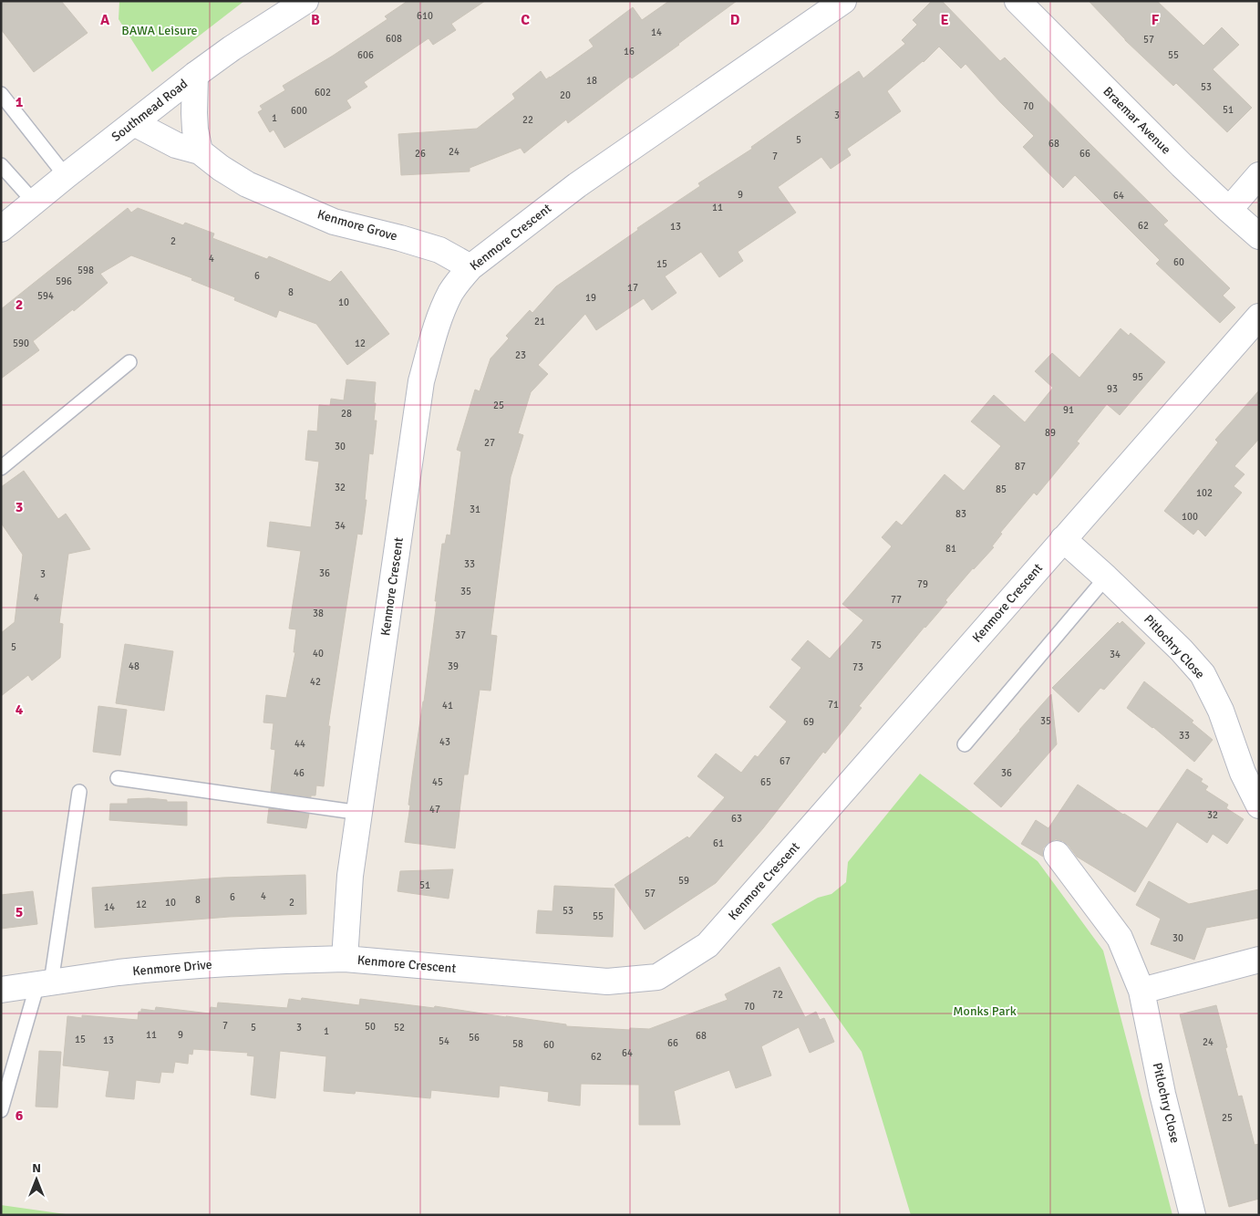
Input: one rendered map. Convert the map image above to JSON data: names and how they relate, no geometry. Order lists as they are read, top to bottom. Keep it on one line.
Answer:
{"streets":{"street":["Southmead Road","Braemar Avenue","Kenmore Grove","Kenmore Crescent","Pitlochry Close","Kenmore Drive"]},"crossings":[["Southmead Road","Kenmore Grove"],["Kenmore Grove","Kenmore Crescent"],["Kenmore Crescent","Pitlochry Close"],["Kenmore Crescent","Kenmore Drive"]],"parks":["BAWA Leisure","Monks Park"],"house_numbers":["610","14","608","57","16","606","55","18","53","602","20","70","51","600","3","1","22","5","68","24","26","66","7","9","64","11","62","13","2","4","60","15","598","6","596","17","8","594","19","10","21","590","12","23","95","93","25","91","28","89","27","30","87","32","85","102","31","83","100","34","81","33","36","3","79","35","4","77","38","37","75","5","40","34","48","39","73","42","71","41","35","69","33","43","44","67","46","36","45","65","47","32","63","61","59","51","57","4","6","8","10","2","12","14","53","55","30","72","70","7","50","5","3","52","1","11","9","68","56","15","13","54","24","66","58","60","64","62","25"],"north":"top","grid":{"columns":["A","B","C","D","E","F"],"rows":["1","2","3","4","5","6"]}}
